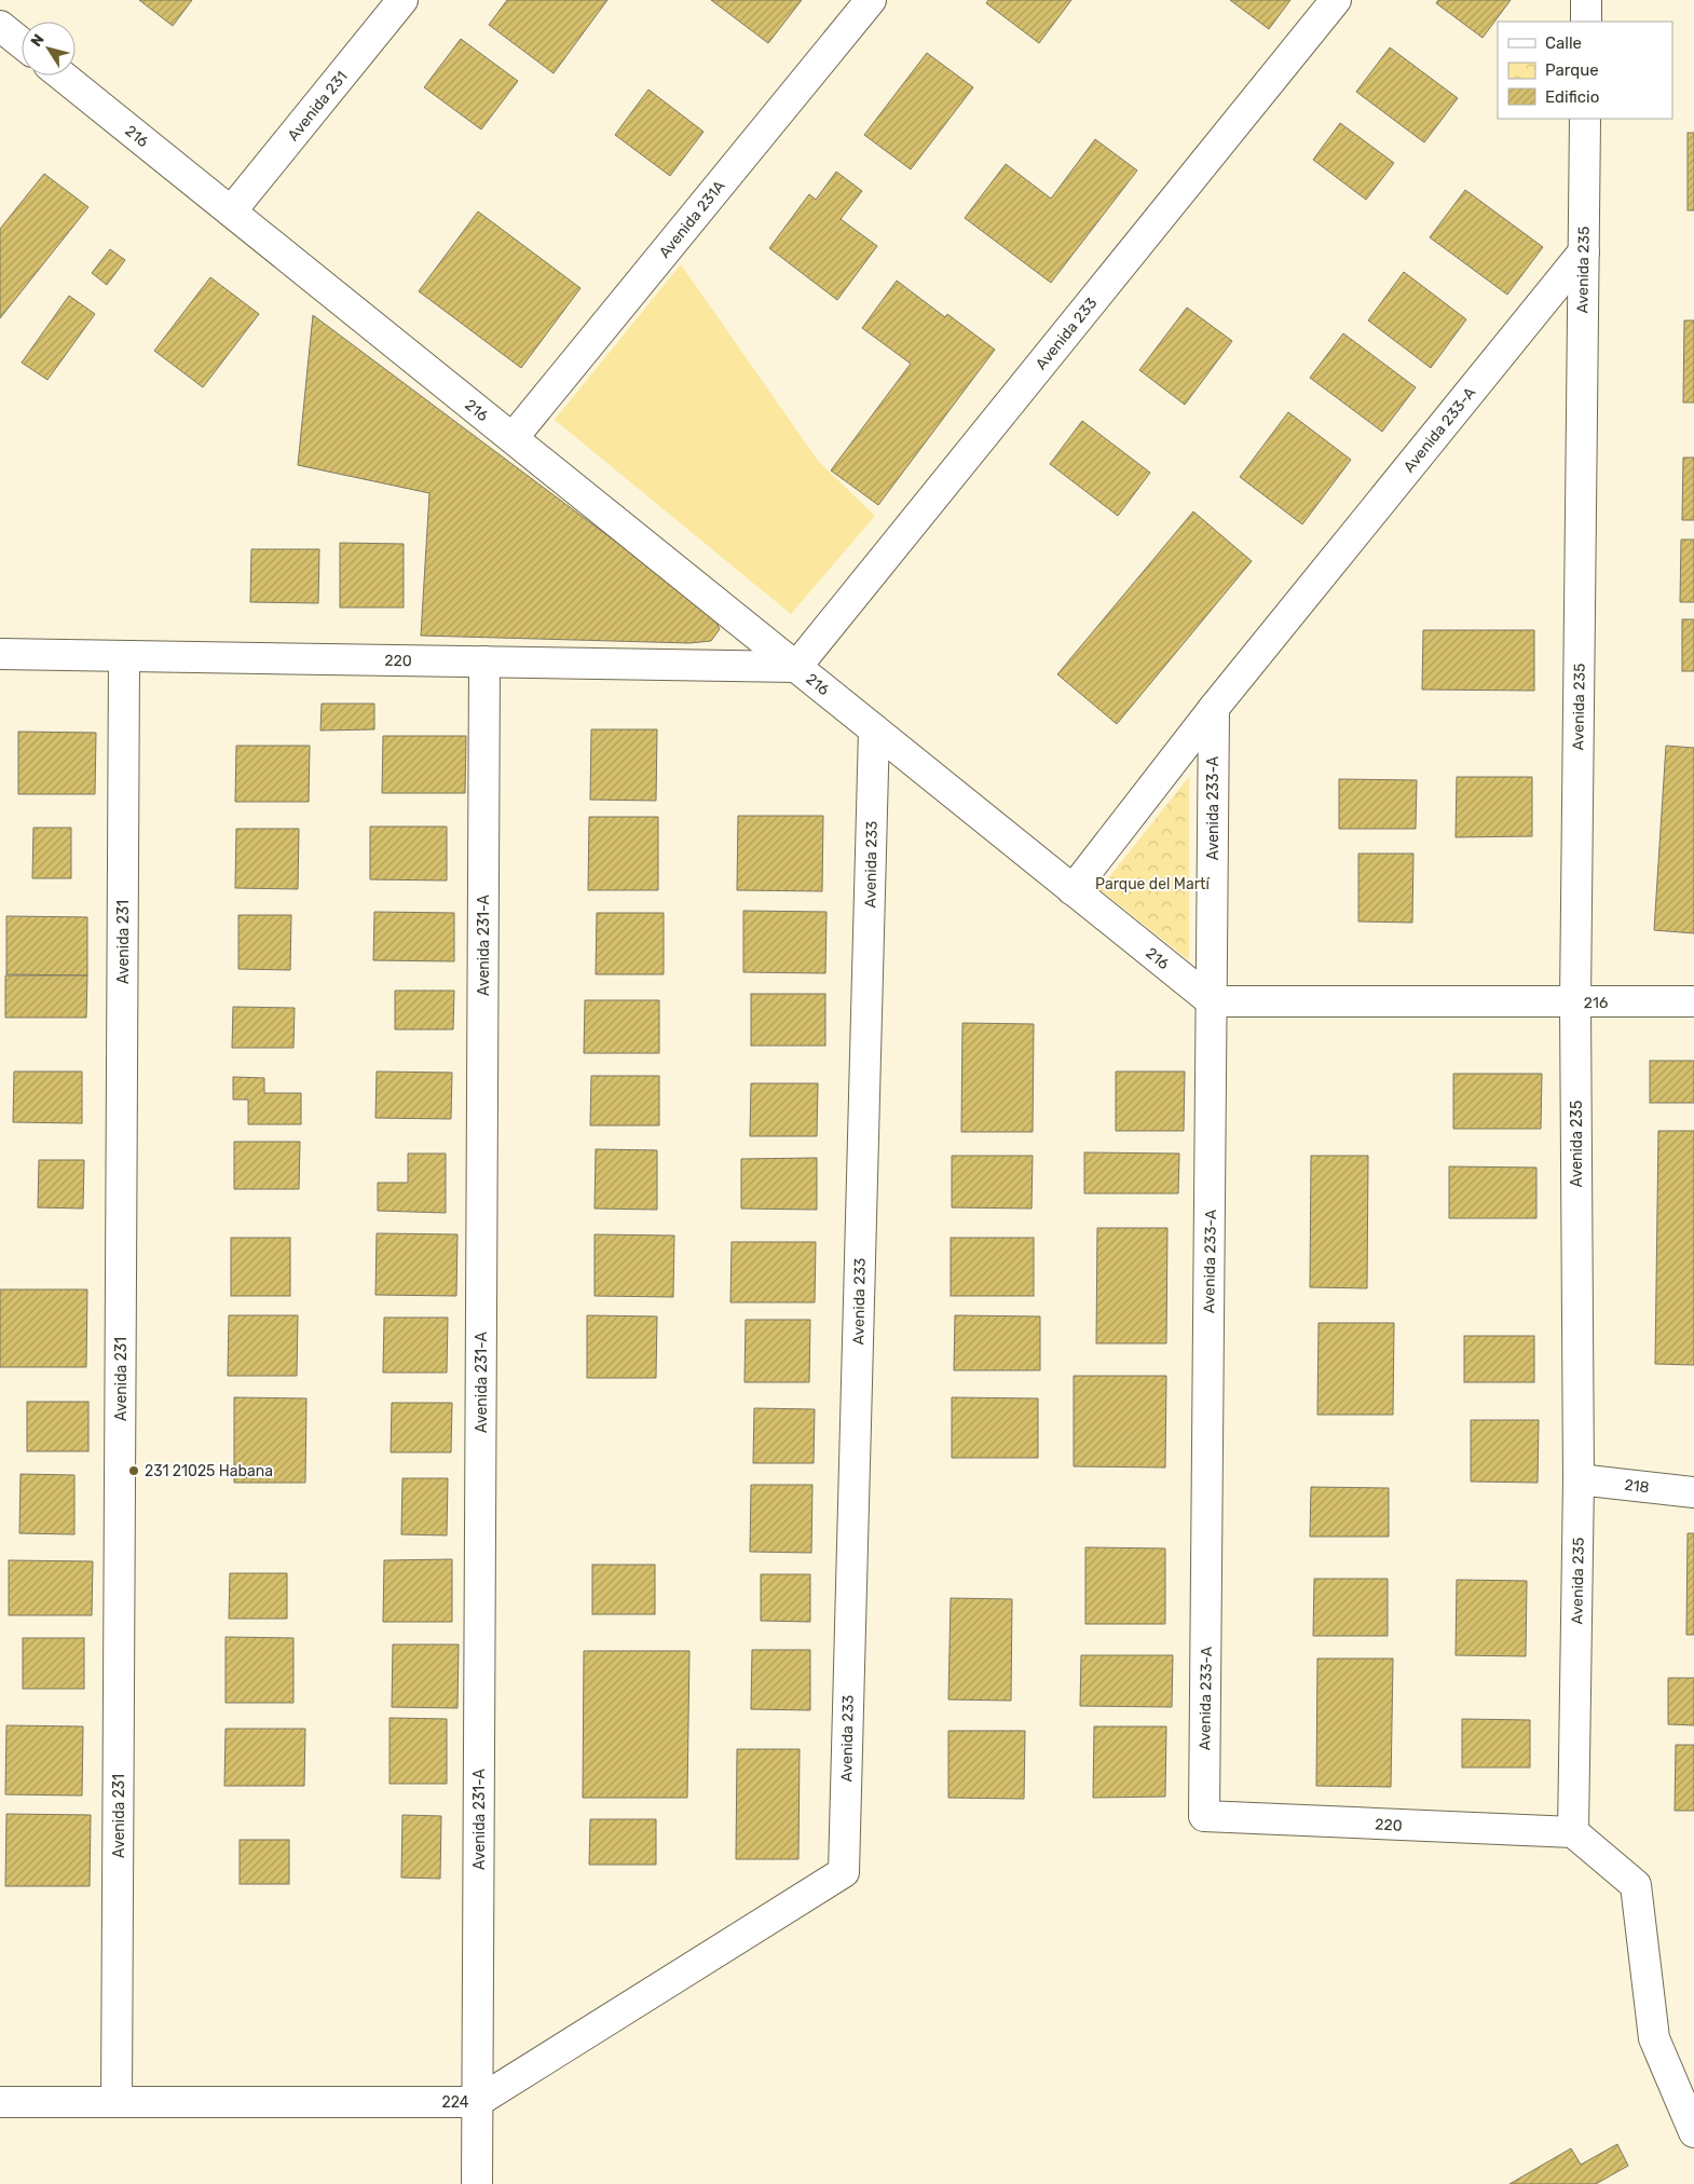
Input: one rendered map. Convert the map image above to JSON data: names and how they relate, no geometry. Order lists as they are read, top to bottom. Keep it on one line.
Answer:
{"streets":{"street":["Avenida 231","216","Avenida 231A","Avenida 235","Avenida 233","Avenida 233-A","220","Avenida 231-A","218","224"]},"crossings":[["Avenida 231","216"],["Avenida 231","220"],["Avenida 231","224"],["216","Avenida 231A"],["216","Avenida 235"],["216","Avenida 233"],["216","Avenida 233-A"],["216","220"],["Avenida 235","Avenida 233-A"],["Avenida 235","220"],["Avenida 235","218"],["Avenida 233","220"],["Avenida 233","224"],["Avenida 233-A","220"],["220","Avenida 231-A"],["Avenida 231-A","224"]],"parks":["Parque del Martí"],"places":["231 21025 Habana"],"legend":["Calle","Parque","Edificio"],"north":"top left"}
